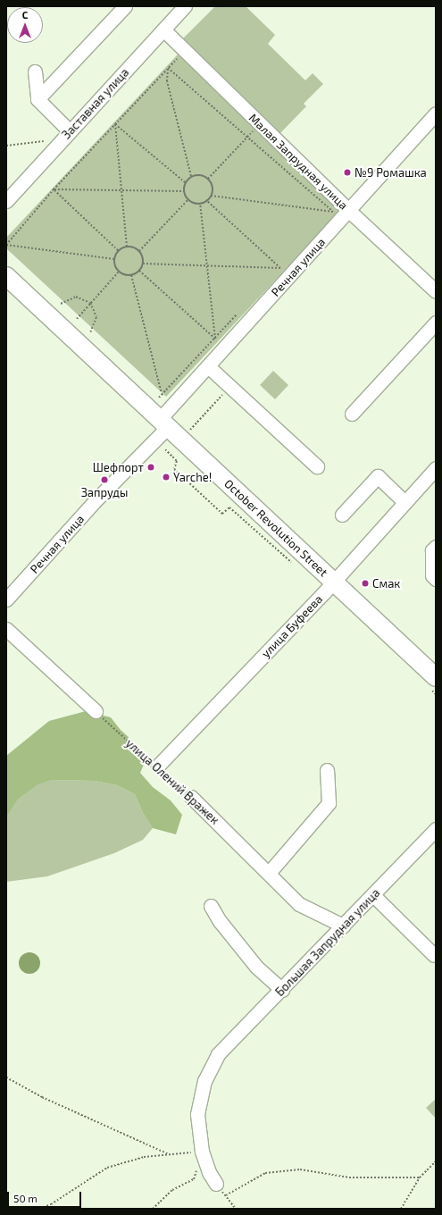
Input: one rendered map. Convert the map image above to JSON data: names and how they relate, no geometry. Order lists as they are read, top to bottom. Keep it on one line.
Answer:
{"streets":{"main road":["October Revolution Street"],"street":["Заставная улица","Малая Запрудная улица","Речная улица","улица Буфеева","улица Олений Вражек","Большая Запрудная улица"]},"crossings":[["Заставная улица","Малая Запрудная улица"],["Малая Запрудная улица","Речная улица"],["Речная улица","October Revolution Street"],["October Revolution Street","улица Буфеева"],["улица Буфеева","улица Олений Вражек"],["улица Олений Вражек","Большая Запрудная улица"]],"places":["№9 Ромашка","Шефпорт","Yarche!","Запруды","Смак"],"scale_bar":"50 m","north":"top"}
